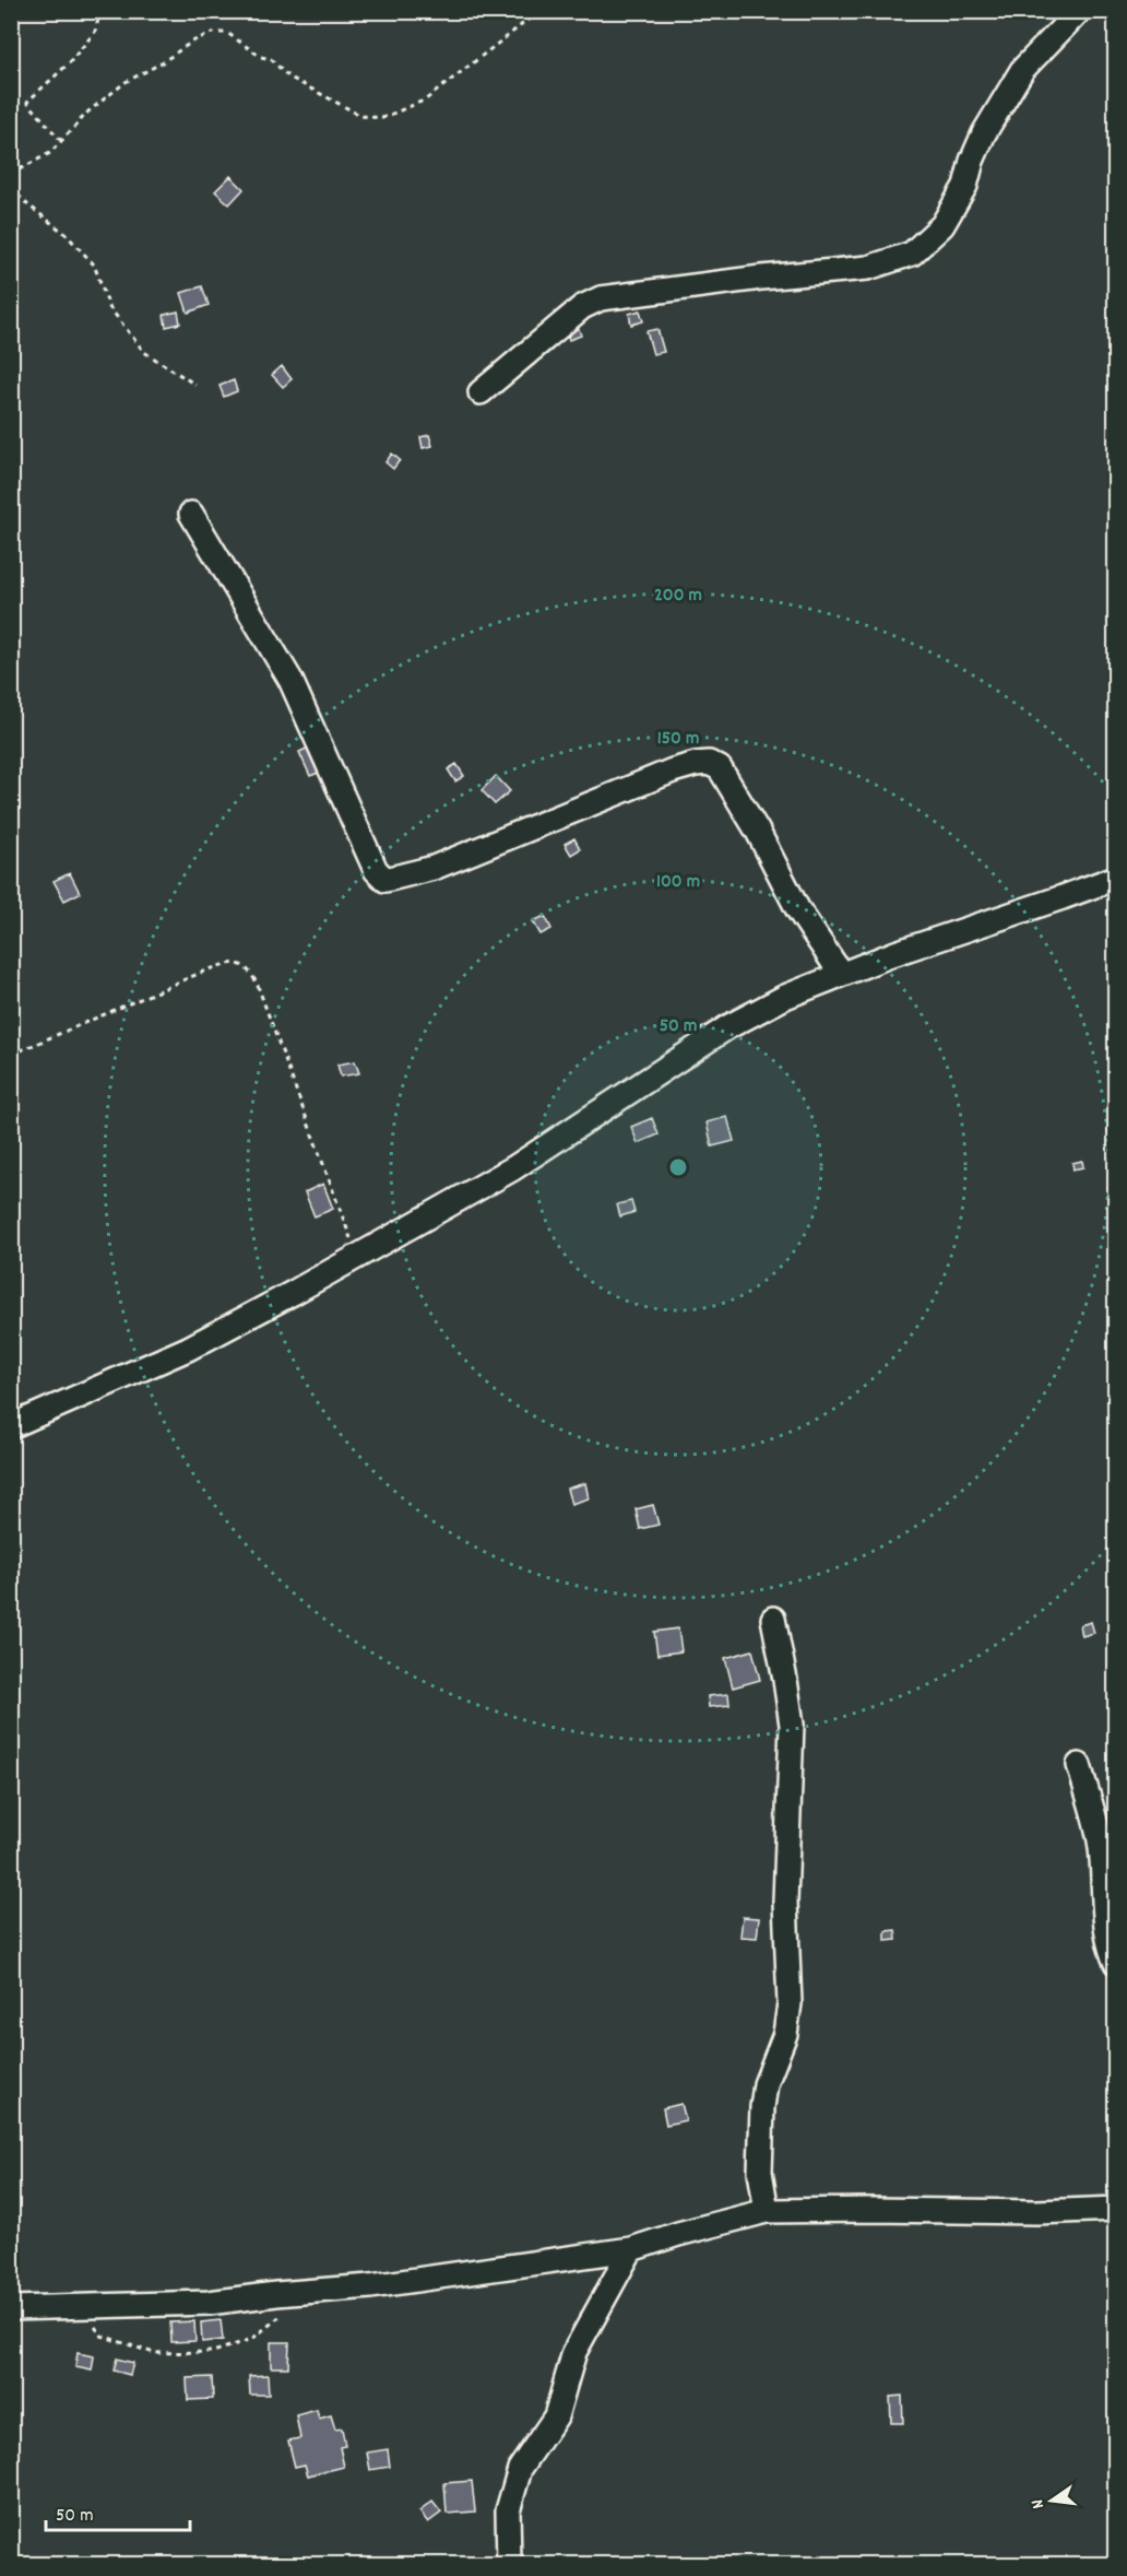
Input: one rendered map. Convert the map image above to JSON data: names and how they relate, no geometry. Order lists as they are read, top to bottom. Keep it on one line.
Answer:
{"scale_bar":"50 m","north":"left","rings":["200 m","150 m","100 m","50 m"]}
